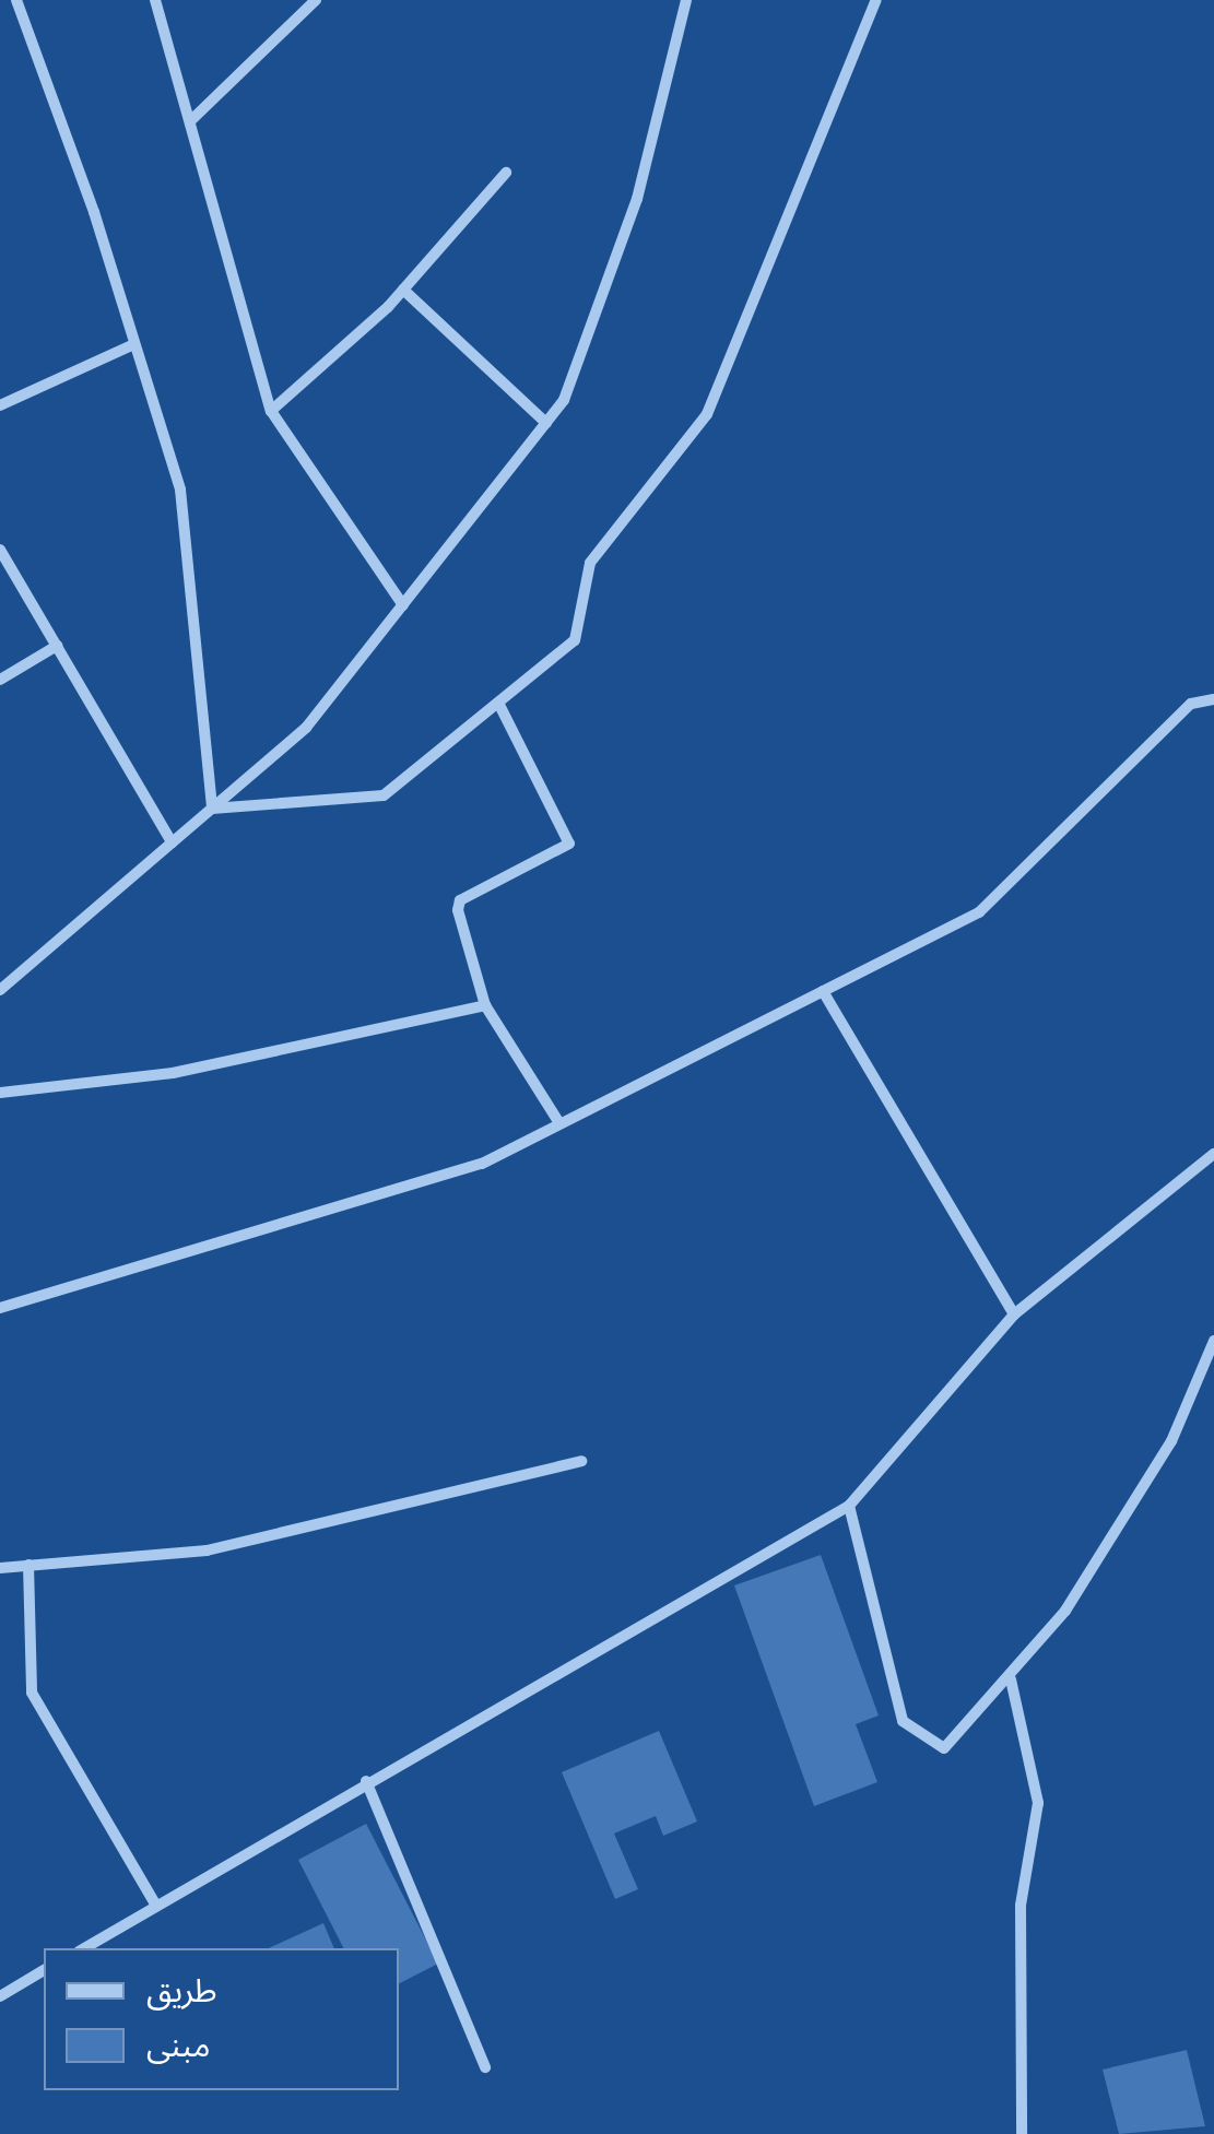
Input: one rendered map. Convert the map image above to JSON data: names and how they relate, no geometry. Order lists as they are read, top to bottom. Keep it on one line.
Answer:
{"legend":["طريق","مبنى"]}
